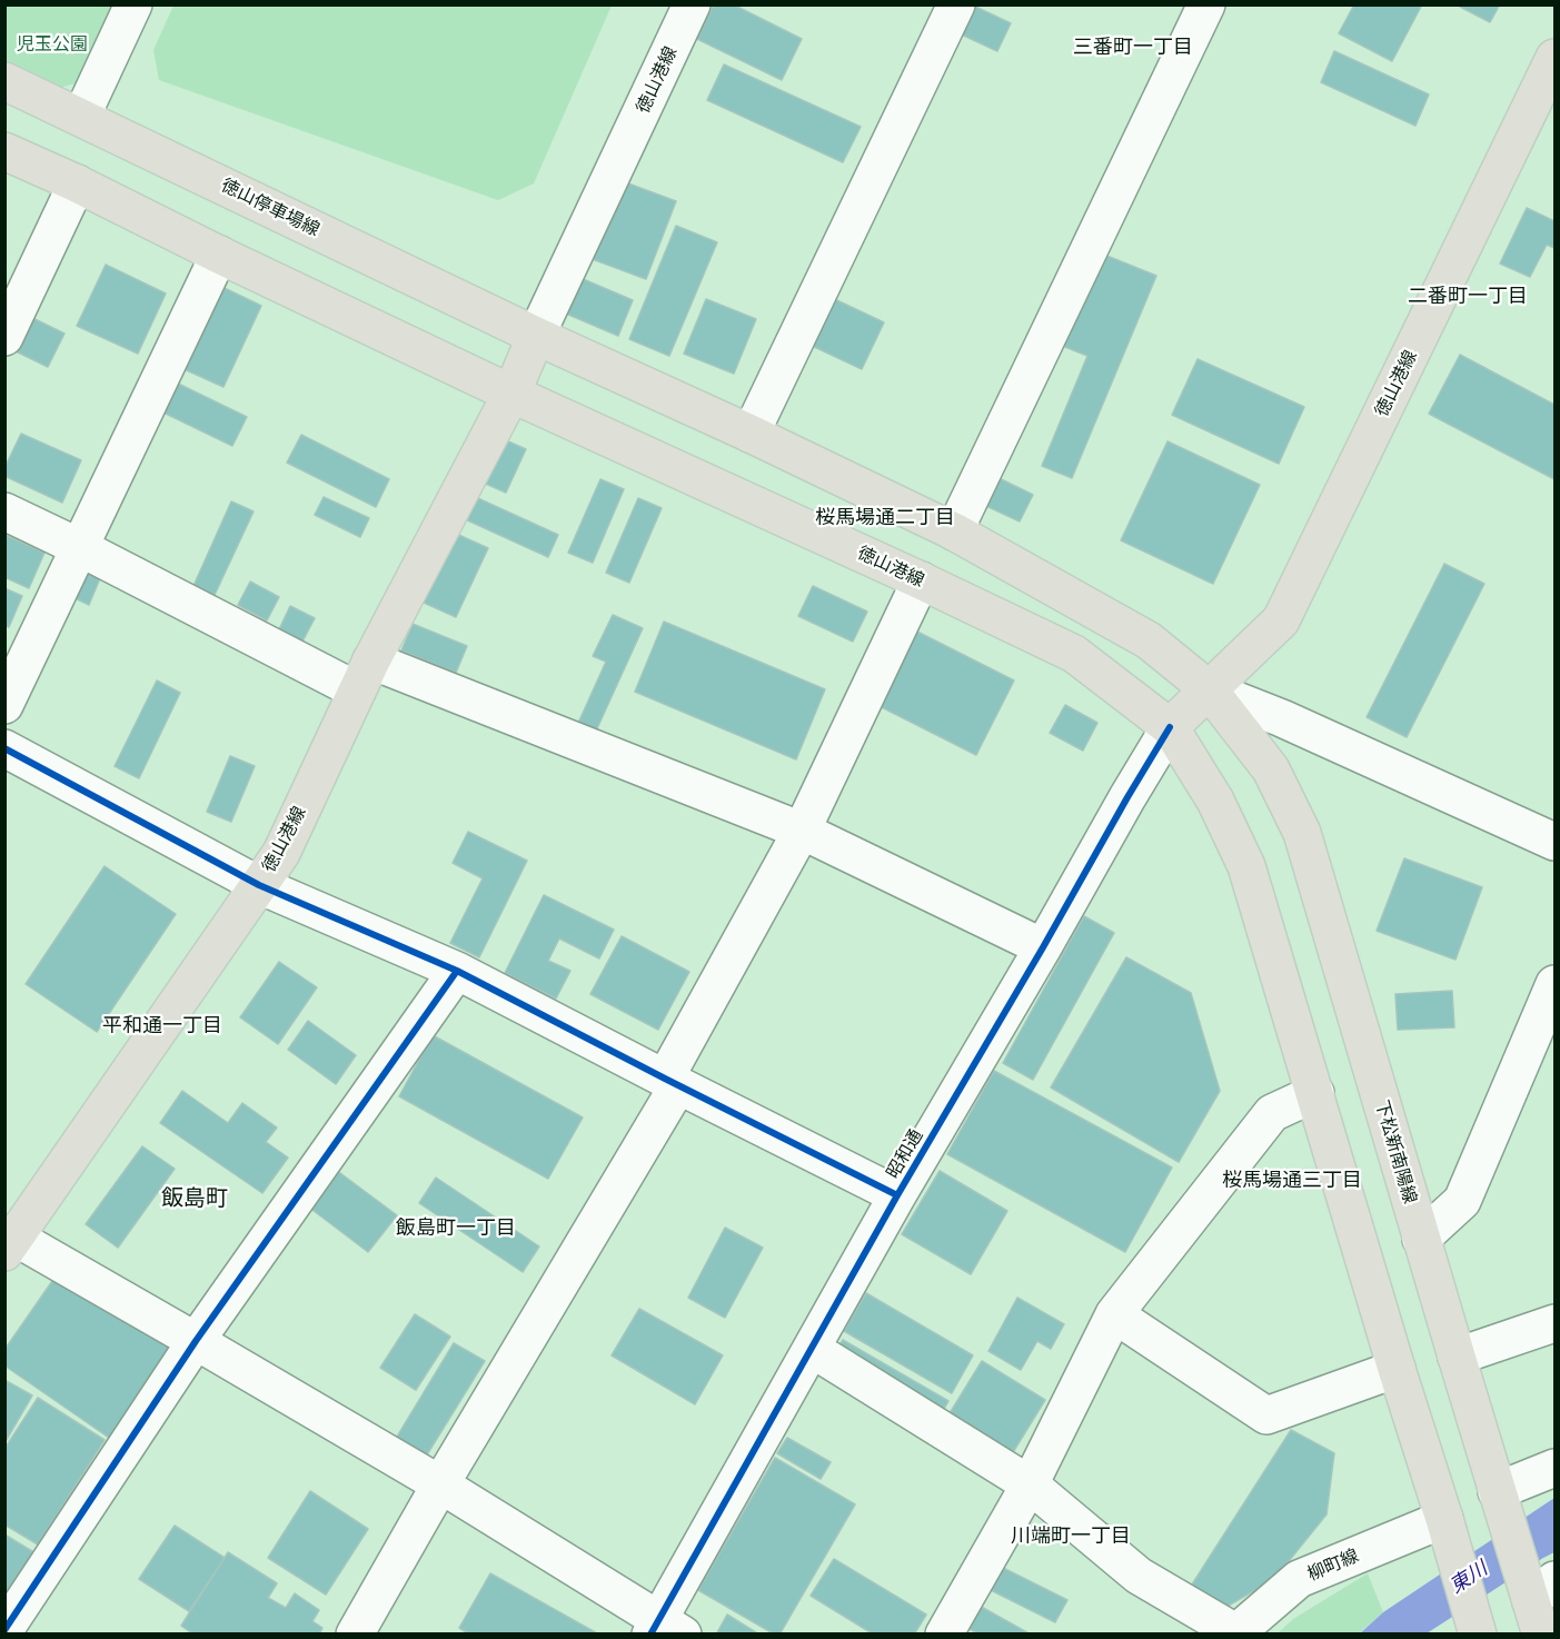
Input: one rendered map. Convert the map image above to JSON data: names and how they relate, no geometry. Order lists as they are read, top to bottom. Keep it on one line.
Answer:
{"streets":{"main road":["徳山港線","徳山停車場線","下松新南陽線"],"street":["昭和通","柳町線"]},"crossings":[["徳山港線","徳山停車場線"],["徳山港線","下松新南陽線"],["徳山港線","昭和通"]],"districts":["三番町一丁目","二番町一丁目","桜馬場通二丁目","平和通一丁目","桜馬場通三丁目","飯島町","飯島町一丁目","川端町一丁目"],"water":["東川"],"parks":["児玉公園"]}
